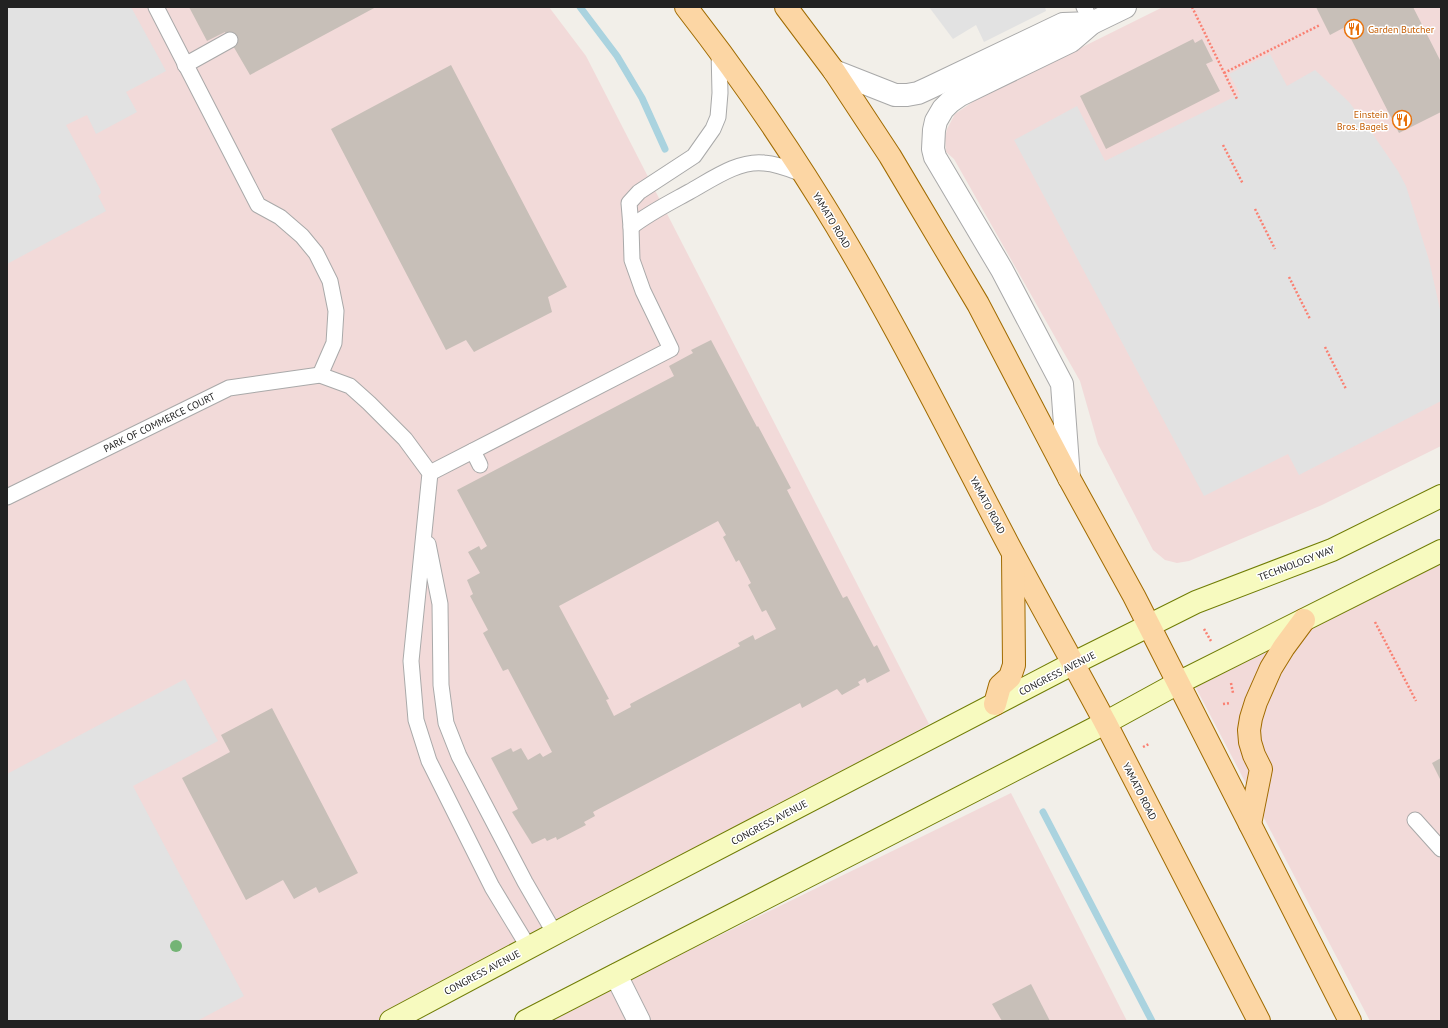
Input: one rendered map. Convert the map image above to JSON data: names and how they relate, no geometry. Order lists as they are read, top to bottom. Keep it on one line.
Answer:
{"streets":{"main road":["YAMATO ROAD","TECHNOLOGY WAY","CONGRESS AVENUE"],"lane":["PARK OF COMMERCE COURT"]},"crossings":[["YAMATO ROAD","CONGRESS AVENUE"],["TECHNOLOGY WAY","CONGRESS AVENUE"]],"places":{"restaurant":["Garden Butcher","Einstein Bros. Bagels"]}}
